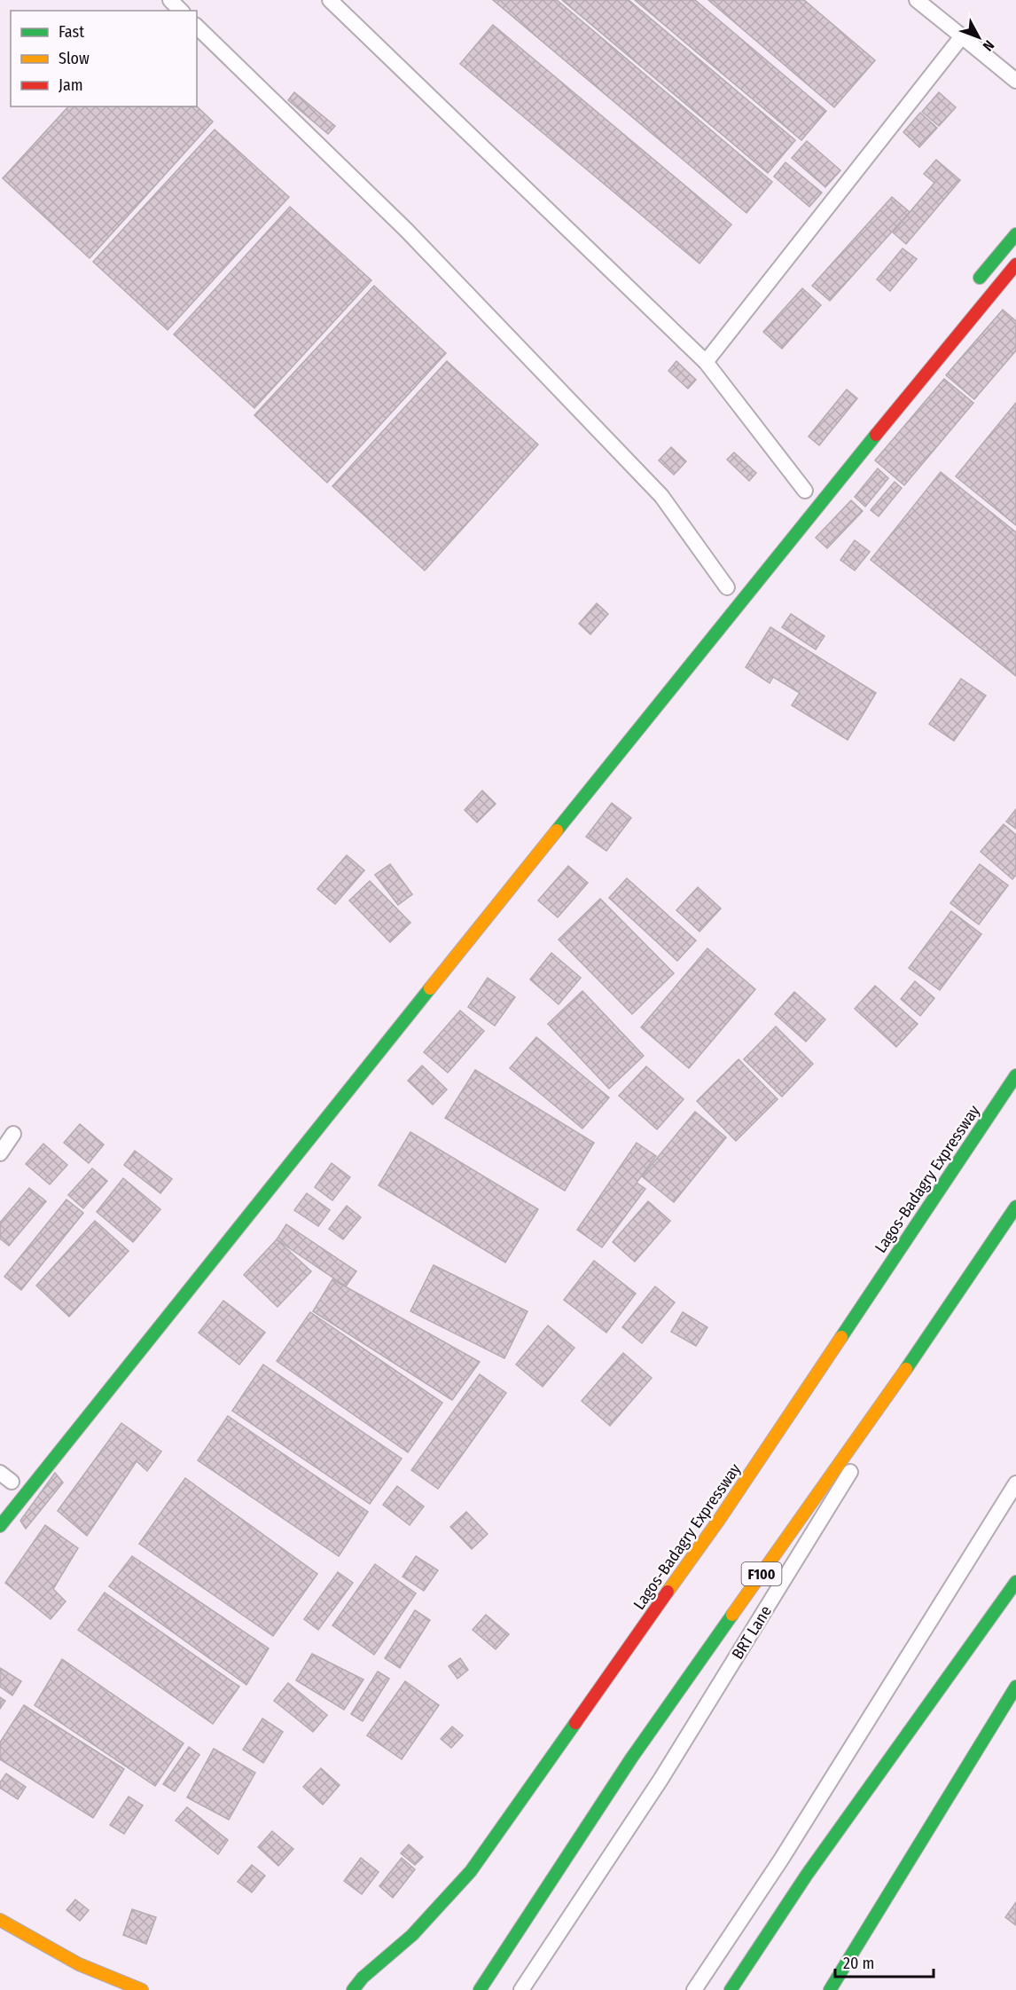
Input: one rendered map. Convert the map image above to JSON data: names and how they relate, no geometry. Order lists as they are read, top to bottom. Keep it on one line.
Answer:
{"streets":{"main road":["Lagos-Badagry Expressway","F100"],"lane":["BRT Lane"]},"legend":["Fast","Slow","Jam"],"scale_bar":"20 m","north":"bottom right"}
